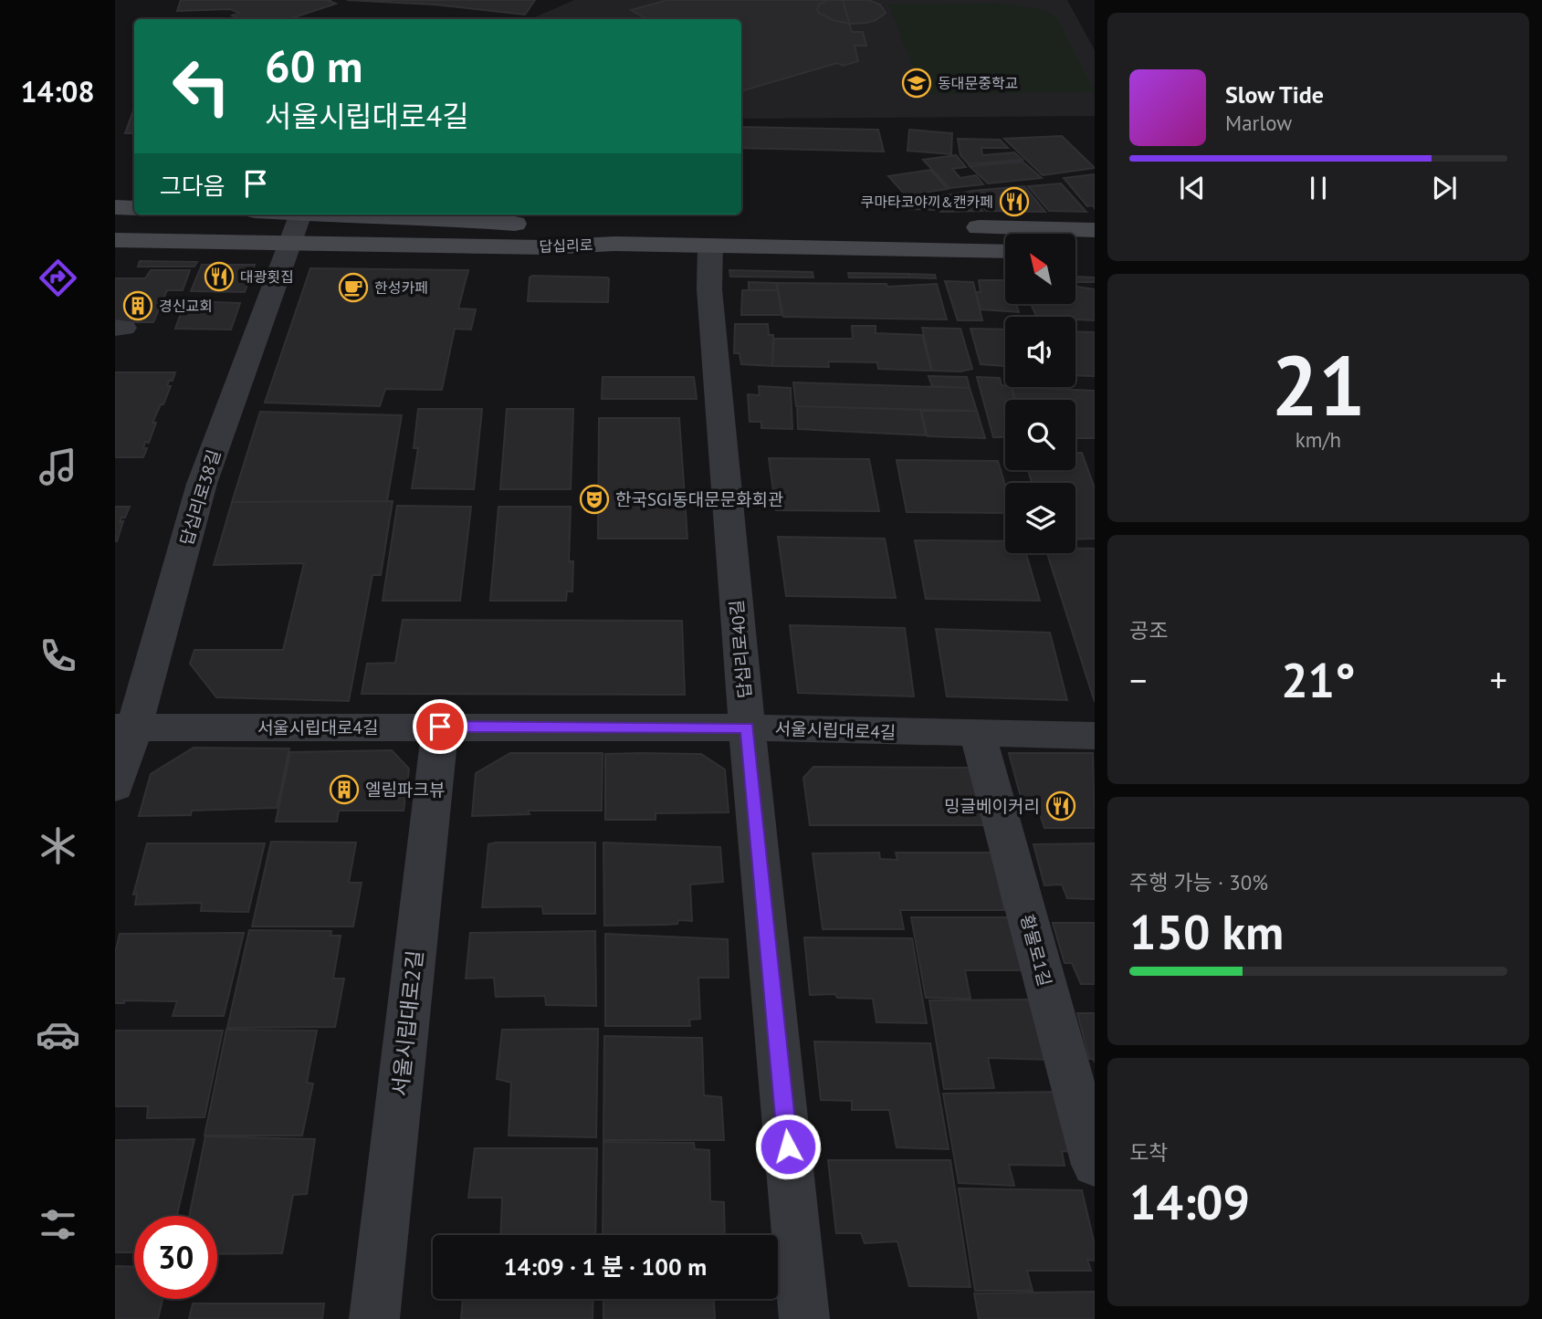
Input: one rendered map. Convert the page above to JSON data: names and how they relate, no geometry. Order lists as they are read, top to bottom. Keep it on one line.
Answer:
{"streets":{"main road":["답십리로"],"street":["답십리로38길","답십리로40길","서울시립대로4길","황물로1길","서울시립대로2길"]},"crossings":[["답십리로","답십리로38길"],["답십리로","답십리로40길"],["답십리로38길","서울시립대로4길"],["답십리로40길","서울시립대로4길"],["서울시립대로4길","황물로1길"],["서울시립대로4길","서울시립대로2길"]],"places":{"school or university":["동대문중학교"],"restaurant":["쿠마타코야끼&캔카페","대광횟집","밍글베이커리"],"cafe":["한성카페"],"building":["경신교회","엘림파크뷰"],"theatre":["한국SGI동대문문화회관"]},"north":"top left","page":{"tabs":"14:08","turn":["60 m","서울시립대로4길"],"song":["Slow Tide","Marlow"],"then":"그다음","tile":[["21","km/h"],"공조",["주행 가능 · 30%","150 km"],["도착","14:09"]],"heat":["−","21°","+"],"limit":"30","trip":"14:09 · 1 분 · 100 m"}}
